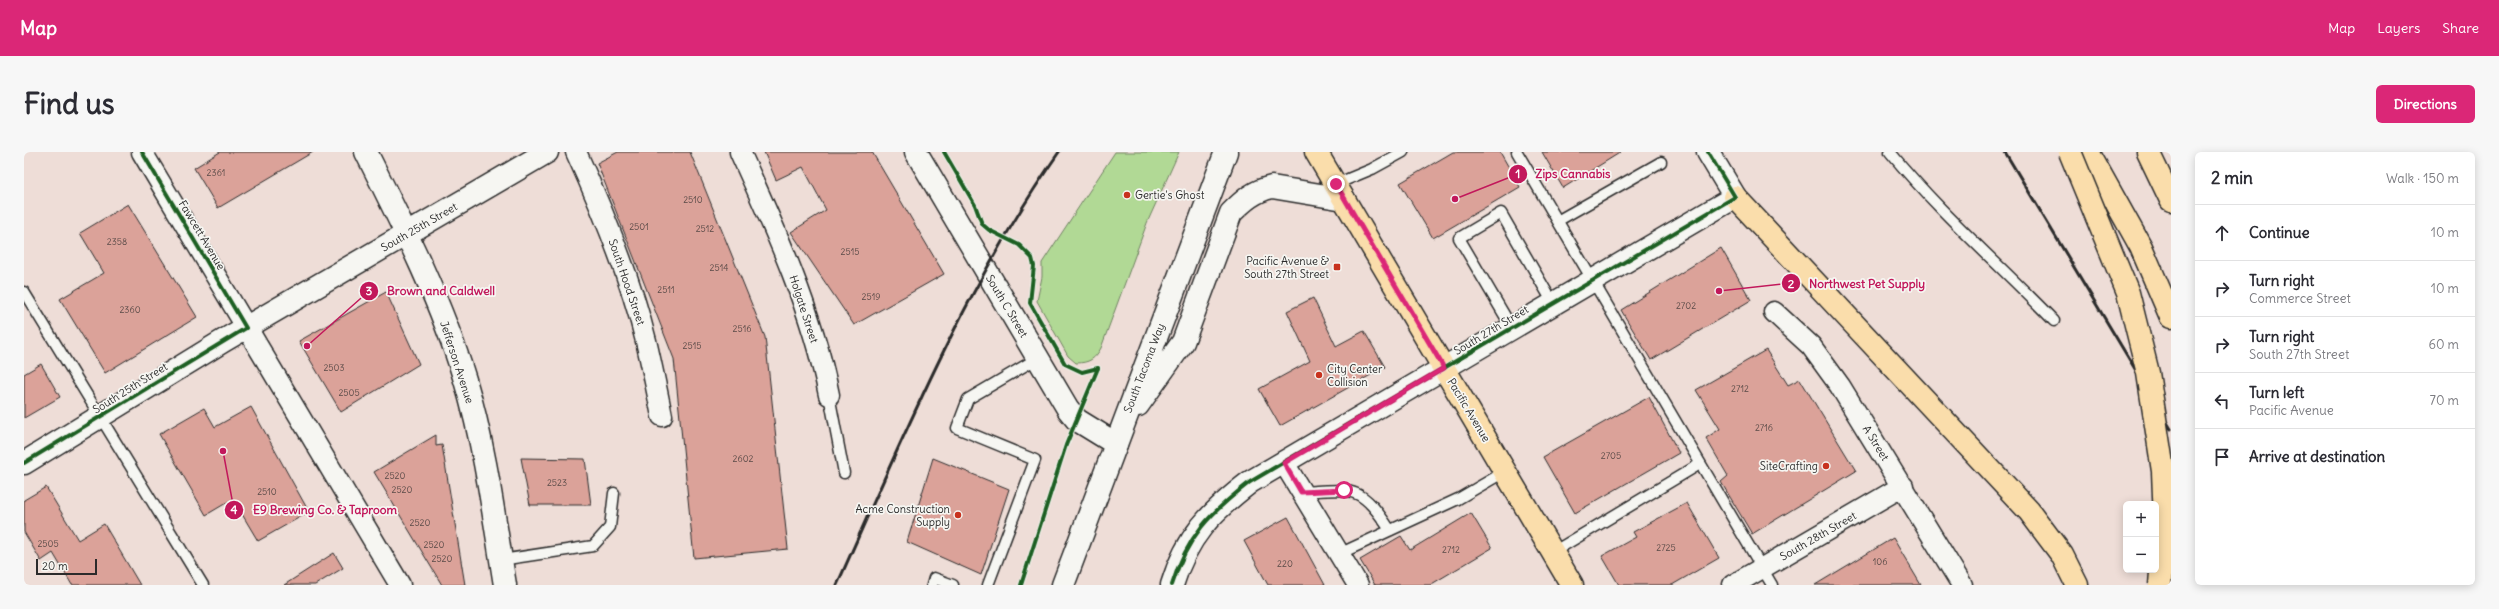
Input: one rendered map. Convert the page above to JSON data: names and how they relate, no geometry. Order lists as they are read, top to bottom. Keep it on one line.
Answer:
{"streets":{"main road":["Pacific Avenue"],"street":["South 25th Street","Fawcett Avenue","South Hood Street","South C Street","Holgate Street","South 27th Street","Jefferson Avenue","South Tacoma Way","A Street","South 28th Street"]},"crossings":[["South 25th Street","Fawcett Avenue"],["South 25th Street","Jefferson Avenue"],["South C Street","South Tacoma Way"],["South 27th Street","Pacific Avenue"],["A Street","South 28th Street"]],"places":{"other":["Gertie's Ghost","Zips Cannabis","Northwest Pet Supply","Brown and Caldwell","City Center Collision","E9 Brewing Co. & Taproom","SiteCrafting","Acme Construction Supply"],"transit":["Pacific Avenue & South 27th Street"]},"house_numbers":["2361","2510","2501","2512","2358","2515","2514","2511","2519","2702","2360","2516","2515","2503","2712","2505","2716","2705","2602","2520","2523","2520","2510","2520","2505","2520","2725","2712","2520","106","220"],"scale_bar":"20 m","page":{"header":"Map","nav":["Map","Layers","Share"],"buttons":"Directions","title":"Find us","heading":["2 min","Walk · 150 m"],"list":[["Continue","10 m"],["Turn right","Commerce Street","10 m"],["Turn right","South 27th Street","60 m"],["Turn left","Pacific Avenue","70 m"],"Arrive at destination"],"map_buttons":["+","−"],"scale":"20 m"}}
